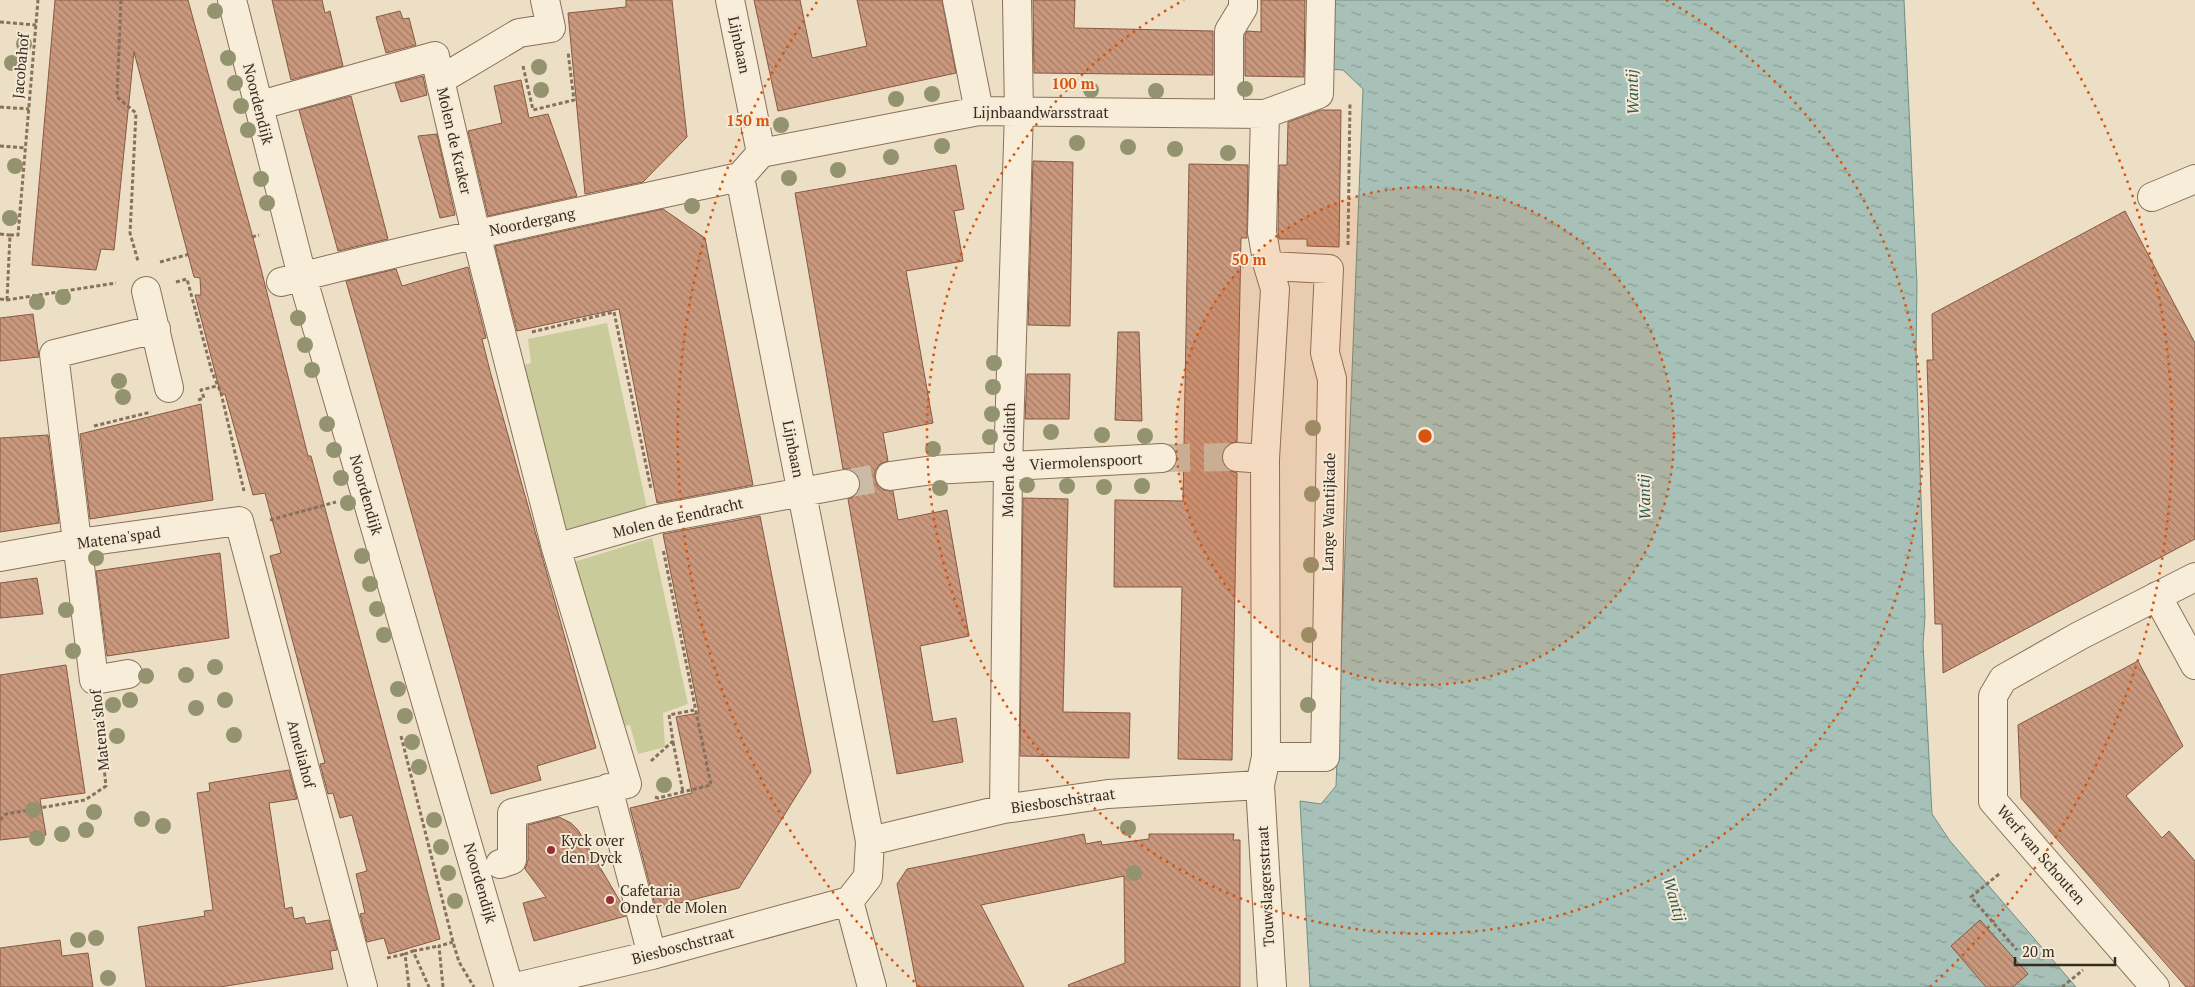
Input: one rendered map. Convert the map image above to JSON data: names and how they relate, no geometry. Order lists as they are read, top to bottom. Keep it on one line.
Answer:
{"streets":{"street":["Lijnbaan","Noordendijk","Lijnbaandwarsstraat","Molen de Kraker","Noordergang","Molen de Goliath","Viermolenspoort","Lange Wantijkade","Molen de Eendracht","Matena'spad","Matena'shof","Ameliahof","Biesboschstraat","Werf van Schouten","Touwslagersstraat"],"path":["Jacobahof"]},"crossings":[["Lijnbaan","Lijnbaandwarsstraat"],["Lijnbaan","Noordergang"],["Lijnbaan","Molen de Eendracht"],["Lijnbaan","Biesboschstraat"],["Noordendijk","Noordergang"],["Lijnbaandwarsstraat","Molen de Goliath"],["Molen de Kraker","Noordergang"],["Molen de Kraker","Molen de Eendracht"],["Molen de Kraker","Biesboschstraat"],["Molen de Goliath","Viermolenspoort"],["Molen de Goliath","Biesboschstraat"],["Matena'spad","Matena'shof"],["Matena'spad","Ameliahof"],["Biesboschstraat","Touwslagersstraat"]],"water":["Wantij"],"places":["Kyck over den Dyck","Cafetaria Onder de Molen"],"scale_bar":"20 m","rings":["100 m","150 m","50 m"]}
